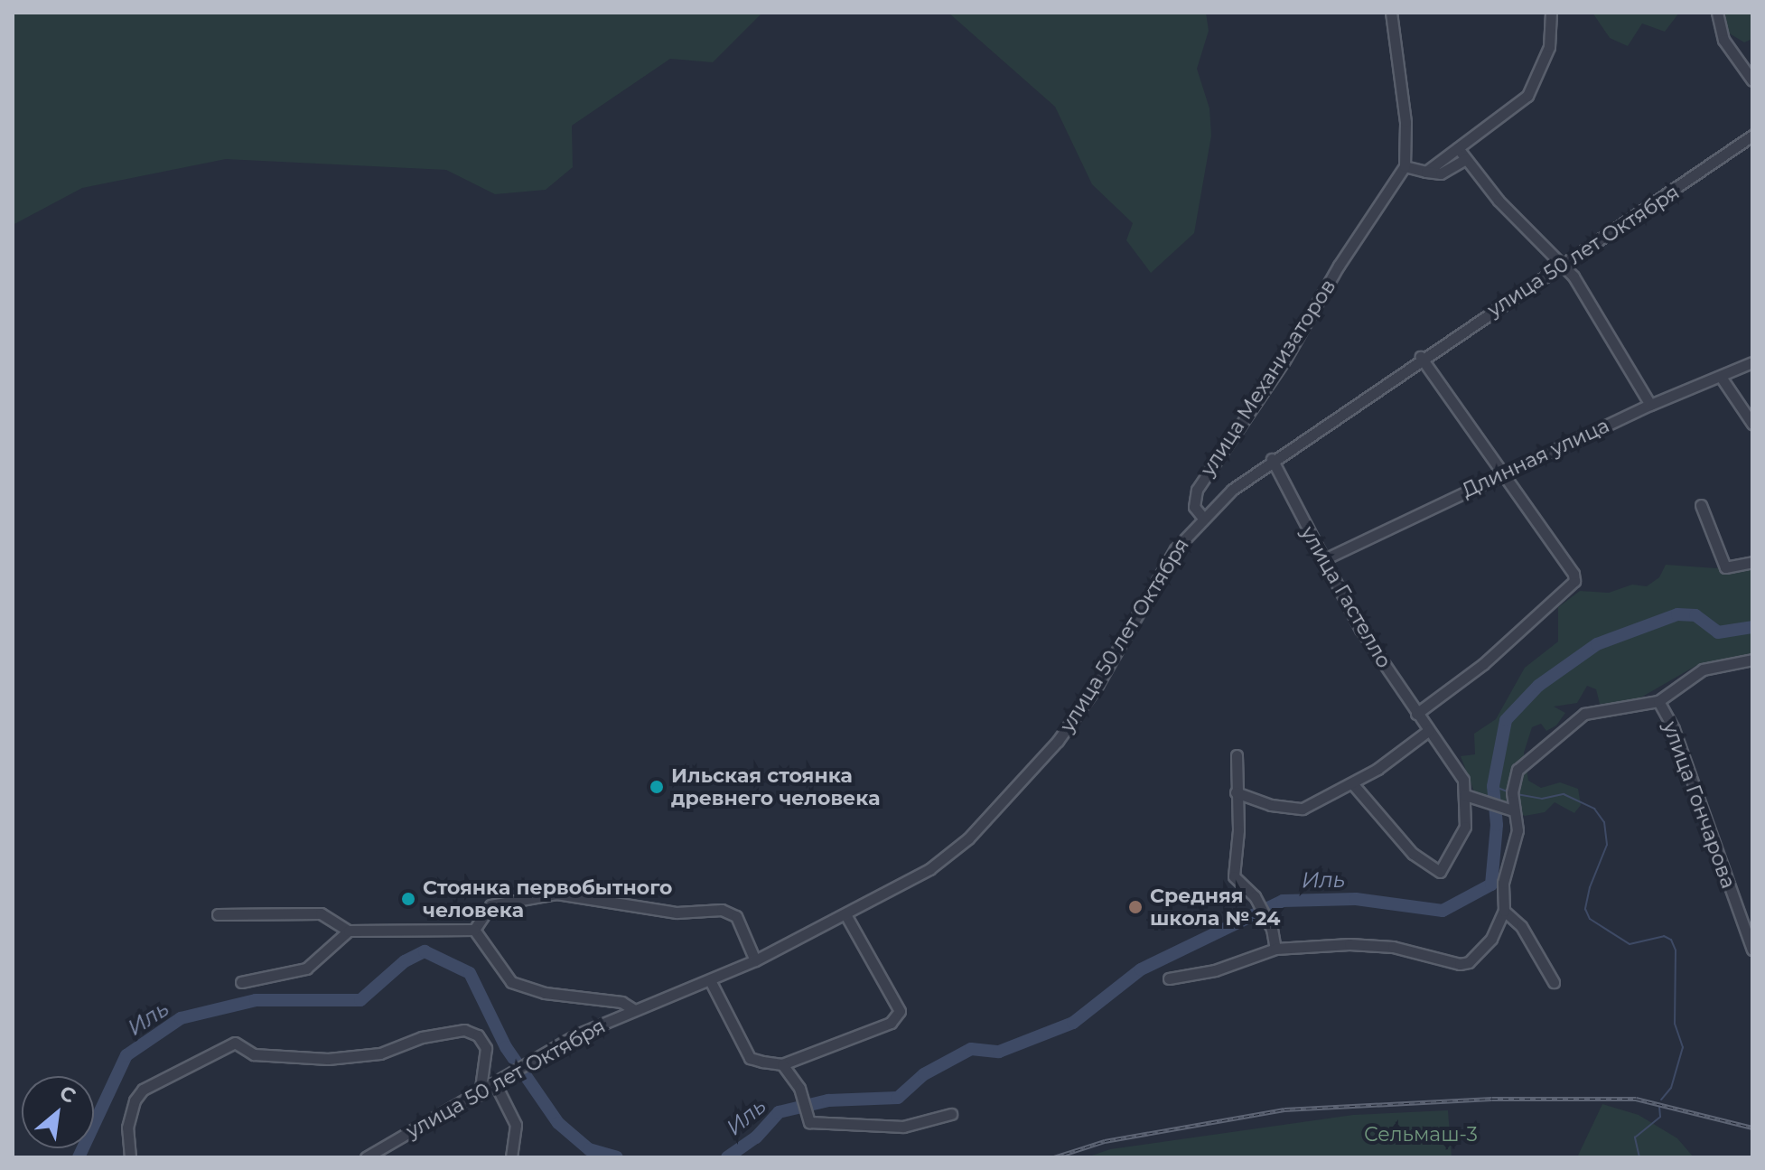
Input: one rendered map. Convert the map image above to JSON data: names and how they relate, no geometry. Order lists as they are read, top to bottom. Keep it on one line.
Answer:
{"streets":{"street":["улица 50 лет Октября","улица Механизаторов","Длинная улица","улица Гастелло","улица Гончарова"]},"crossings":[["улица 50 лет Октября","улица Механизаторов"],["улица 50 лет Октября","улица Гастелло"],["Длинная улица","улица Гастелло"]],"water":["Иль"],"parks":["Сельмаш-3"],"places":["Ильская стоянка древнего человека","Стоянка первобытного человека","Средняя школа № 24"],"north":"top right"}
